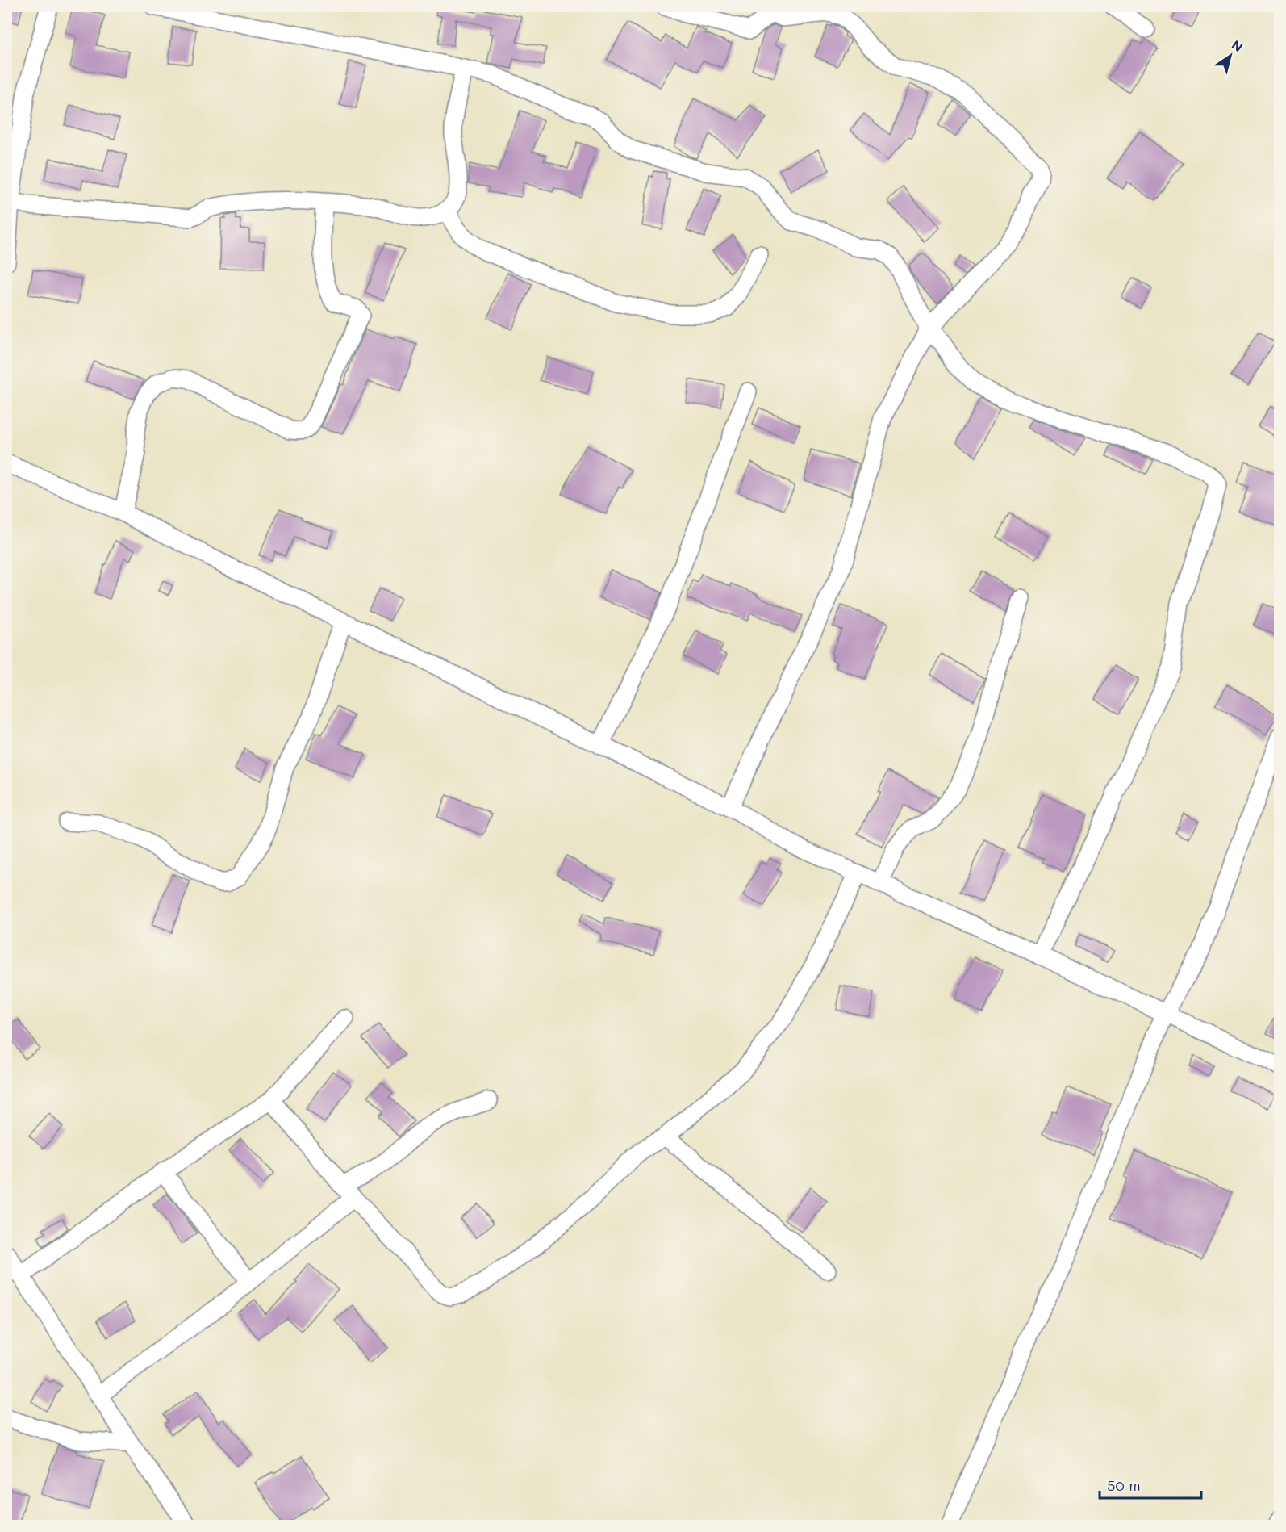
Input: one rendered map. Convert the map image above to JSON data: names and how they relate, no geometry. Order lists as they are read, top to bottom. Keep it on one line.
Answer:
{"scale_bar":"50 m","north":"top right"}
